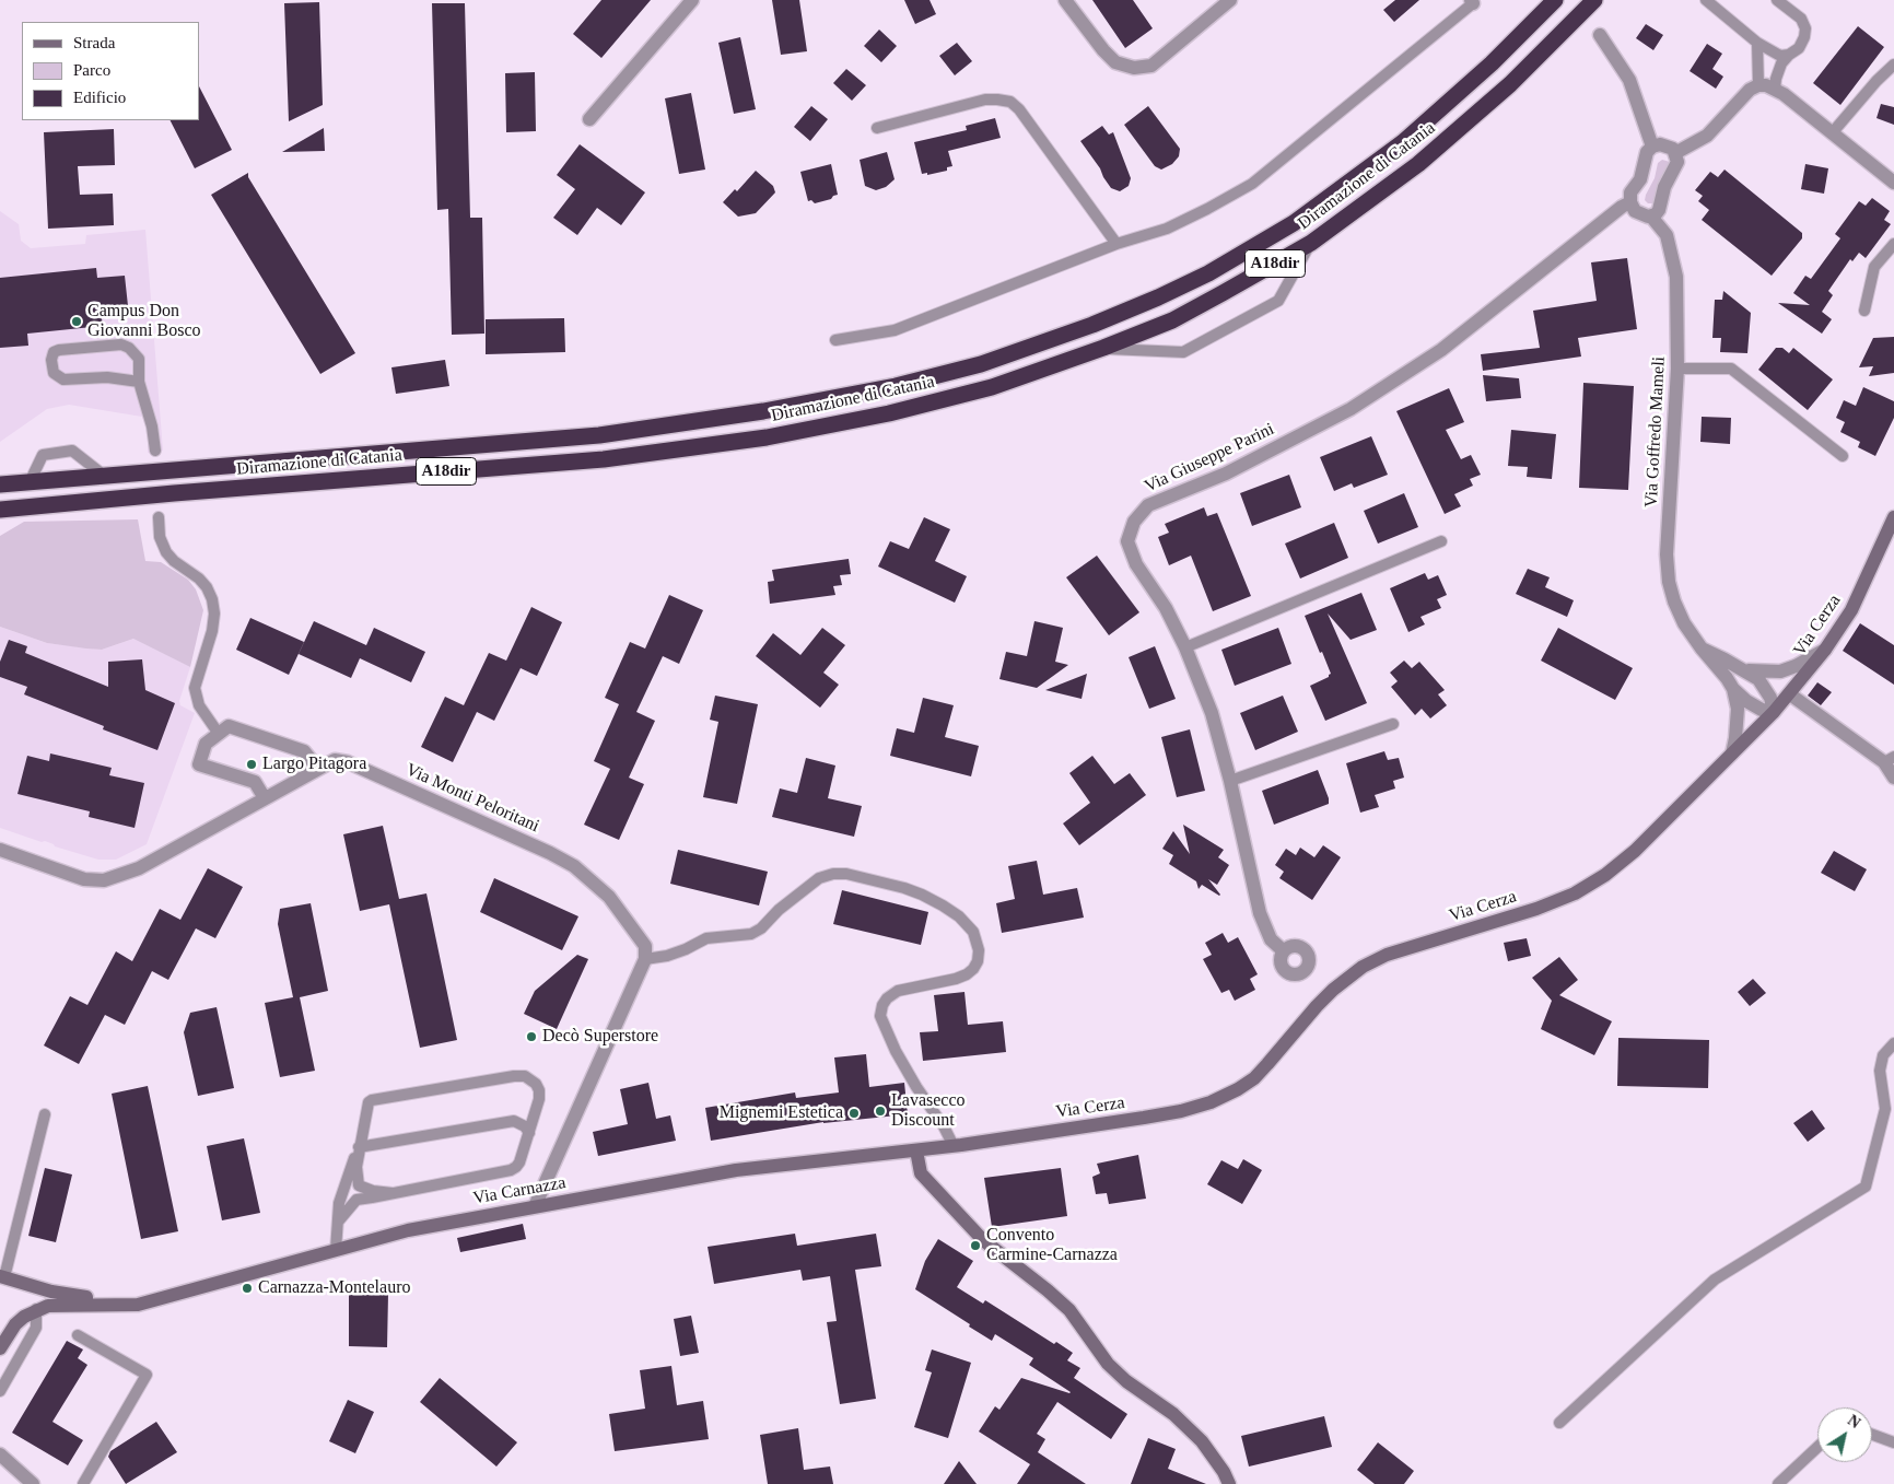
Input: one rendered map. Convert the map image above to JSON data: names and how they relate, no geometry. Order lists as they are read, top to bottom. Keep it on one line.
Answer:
{"streets":{"highway":["Diramazione di Catania","A18dir"],"main road":["Via Cerza","Via Carnazza"],"street":["Via Goffredo Mameli","Via Giuseppe Parini","Via Monti Peloritani"]},"crossings":[["Via Goffredo Mameli","Via Giuseppe Parini"],["Via Cerza","Via Carnazza"]],"places":["Campus Don Giovanni Bosco","Largo Pitagora","Decò Superstore","Lavasecco Discount","Mignemi Estetica","Convento Carmine-Carnazza","Carnazza-Montelauro"],"legend":["Strada","Parco","Edificio"],"north":"top right"}
